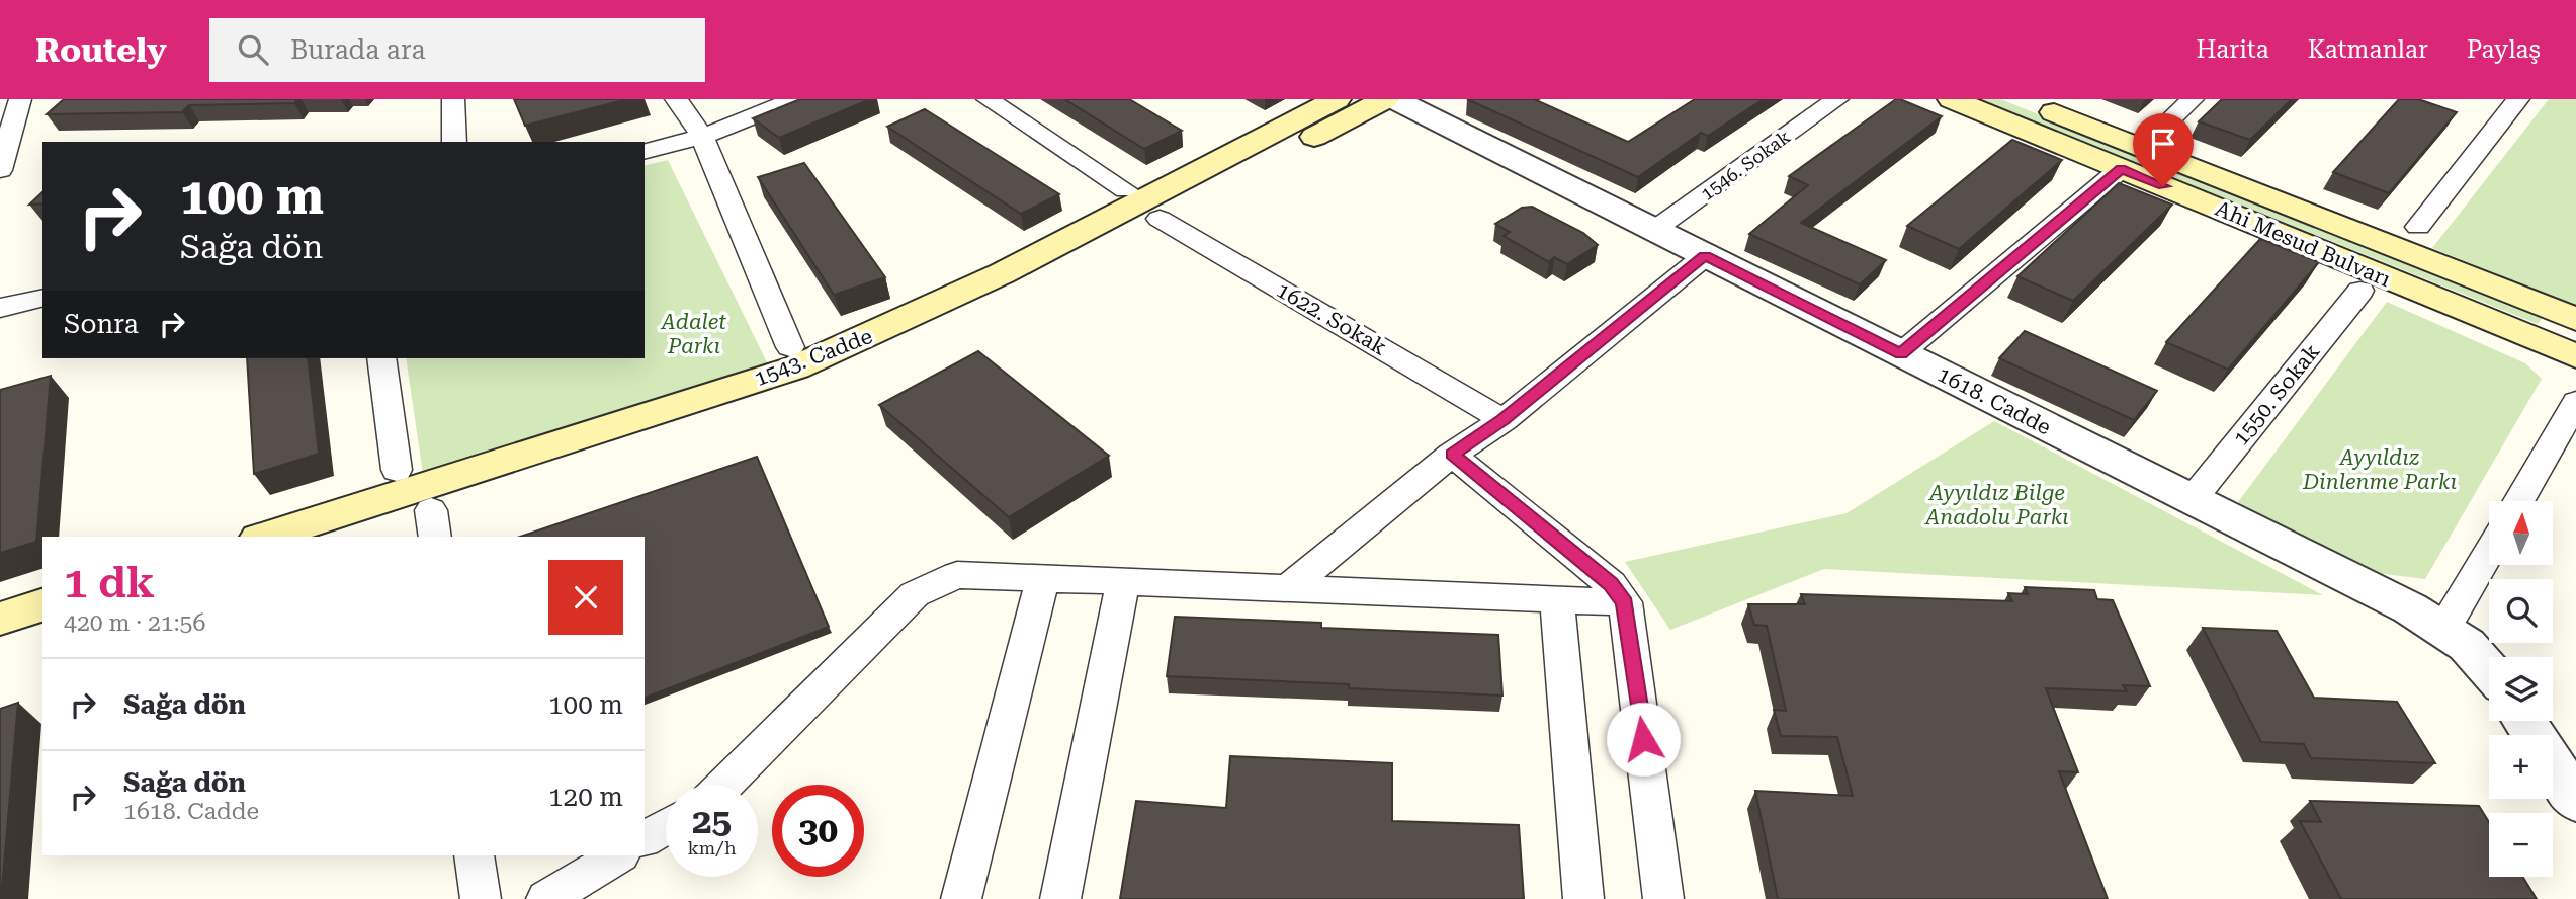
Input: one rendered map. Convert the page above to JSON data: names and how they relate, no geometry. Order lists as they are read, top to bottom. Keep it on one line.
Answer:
{"streets":{"main road":["Ahi Mesud Bulvarı","1543. Cadde"],"street":["1546. Sokak","1622. Sokak","1550. Sokak","1618. Cadde"]},"crossings":[["1546. Sokak","1618. Cadde"],["1622. Sokak","1543. Cadde"],["1550. Sokak","1618. Cadde"]],"parks":["Adalet Parkı","Ayyıldız Dinlenme Parkı","Ayyıldız Bilge Anadolu Parkı"],"north":"top","page":{"header":"Routely","search":"Burada ara","nav":["Harita","Katmanlar","Paylaş"],"turn":["100 m","Sağa dön"],"then":"Sonra","map_buttons":["+","−"],"heading":["1 dk","420 m · 21:56"],"list":[{"name":"Sağa dön","value":"100 m"},{"name":"Sağa dön","note":"1618. Cadde","value":"120 m"}],"speed":"25 km/h","limit":"30"}}
